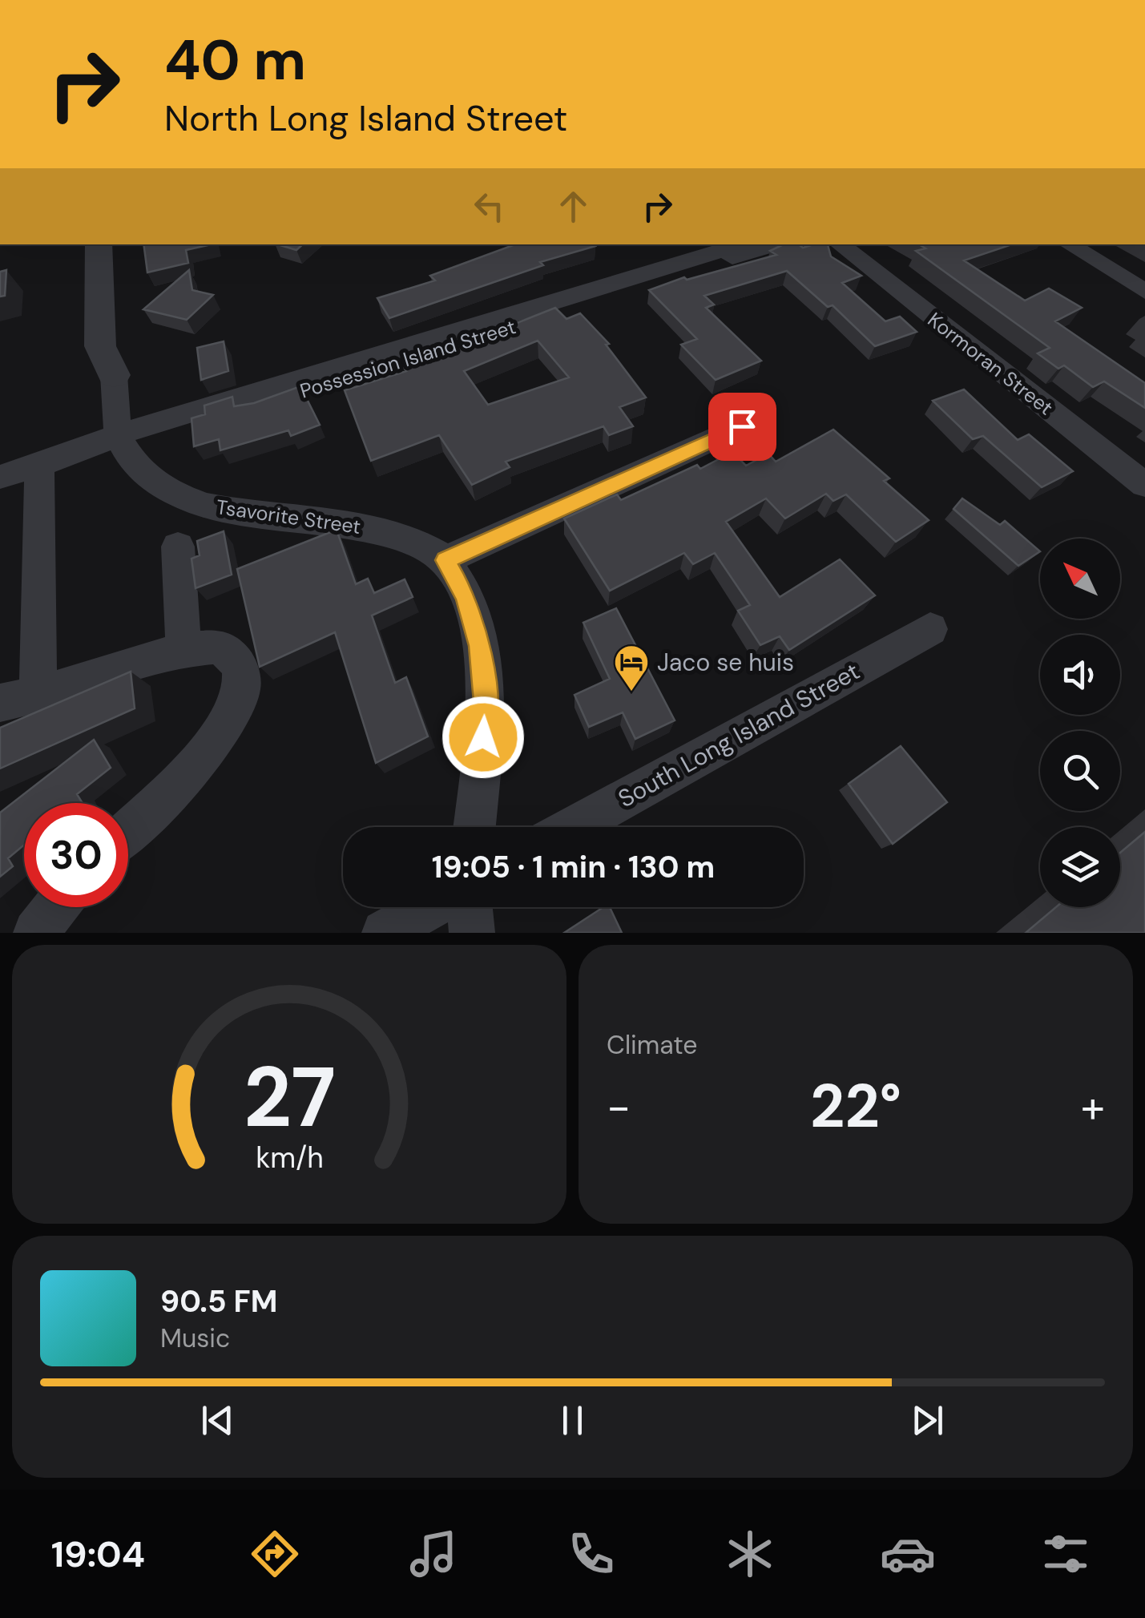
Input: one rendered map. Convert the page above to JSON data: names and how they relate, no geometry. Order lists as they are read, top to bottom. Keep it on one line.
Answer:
{"streets":{"street":["Possession Island Street","Kormoran Street","Tsavorite Street","South Long Island Street"]},"crossings":[["Possession Island Street","Tsavorite Street"]],"places":{"hotel":["Jaco se huis"]},"north":"top left","page":{"turn":["40 m","North Long Island Street"],"limit":"30","trip":"19:05 · 1 min · 130 m","tile":"Climate","heat":["−","22°","+"],"song":["90.5 FM","Music"],"tabs":"19:04","gauge":["27","km/h"]}}
